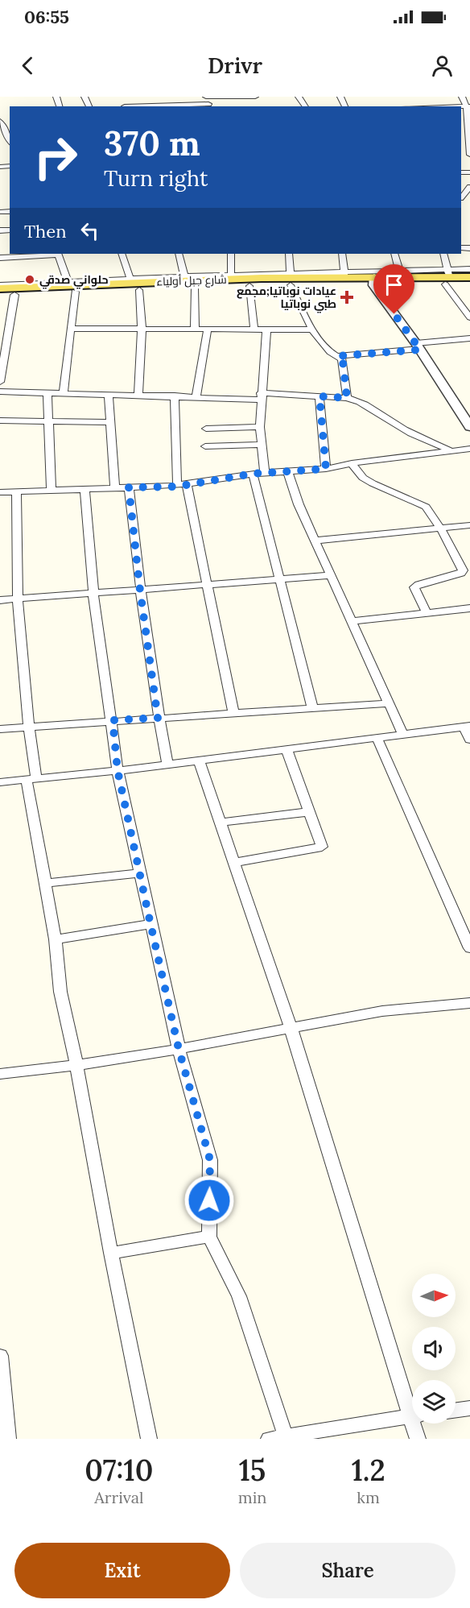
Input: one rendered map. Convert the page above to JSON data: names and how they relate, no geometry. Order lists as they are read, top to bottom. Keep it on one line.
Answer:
{"streets":{"main road":["شارع جبل أولياء"]},"places":{"other":["حلواني صدقي"],"health":["عيادات نوباتيا;مجمع طبي نوباتيا"]},"north":"right","page":{"status":"06:55","header":"Drivr","turn":["370 m","Turn right"],"then":"Then","eta":["07:10","Arrival","15","min","1.2","km"],"buttons":["Exit","Share"]}}
